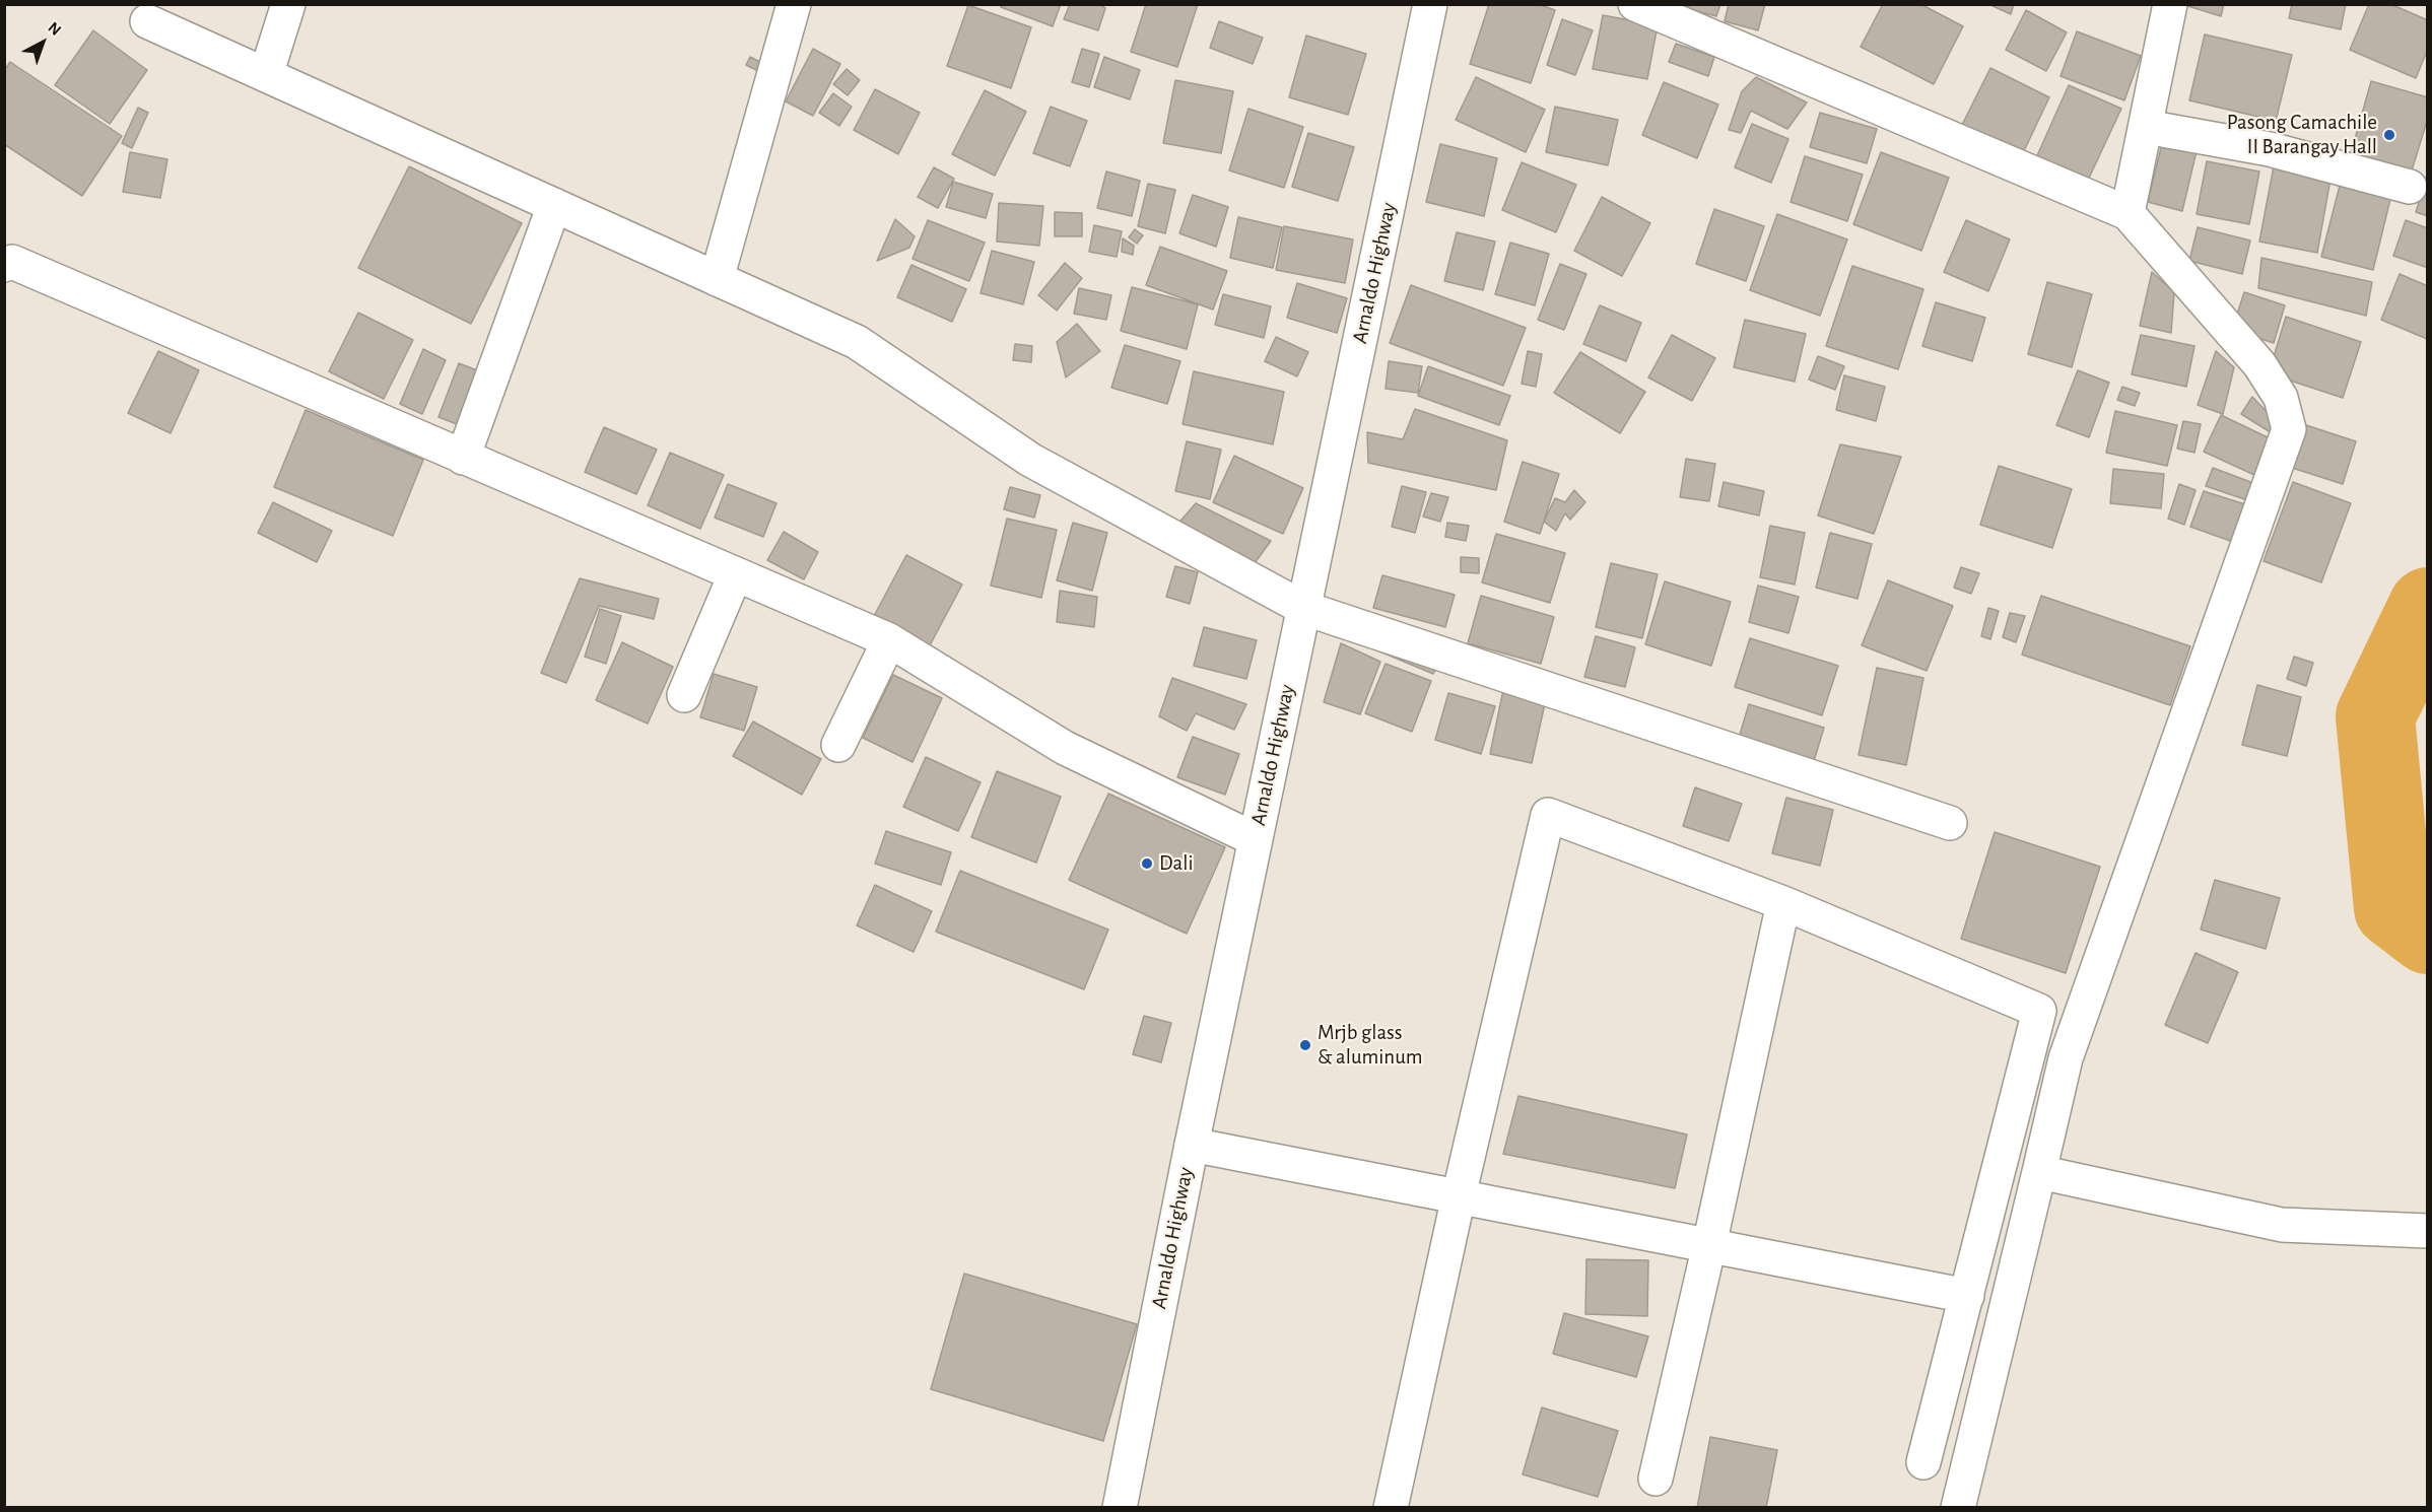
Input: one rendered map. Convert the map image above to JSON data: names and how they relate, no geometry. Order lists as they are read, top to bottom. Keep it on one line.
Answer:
{"streets":{"street":["Arnaldo Highway"]},"places":["Pasong Camachile II Barangay Hall","Dali","Mrjb glass & aluminum"],"north":"top right"}
